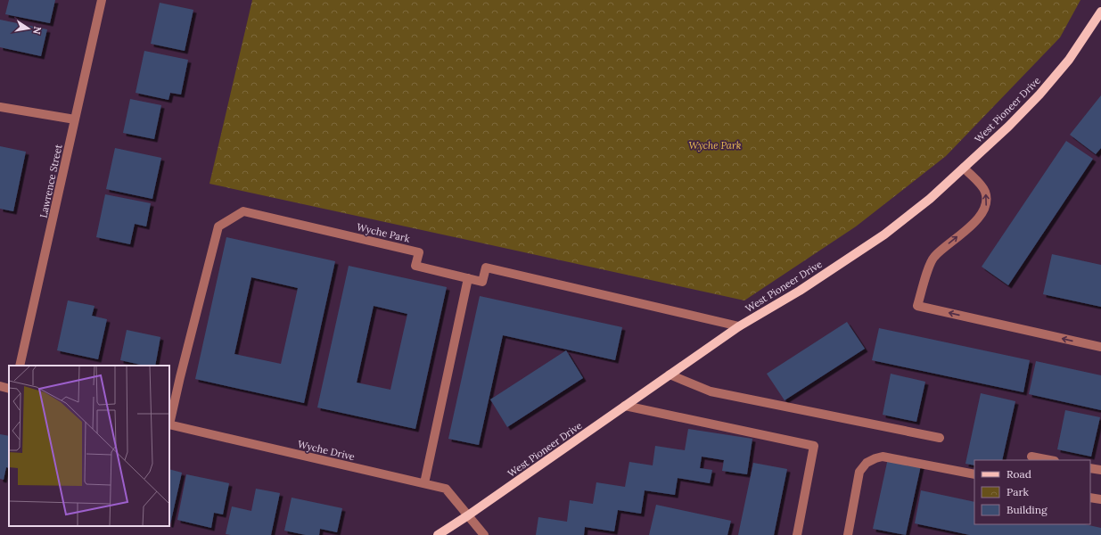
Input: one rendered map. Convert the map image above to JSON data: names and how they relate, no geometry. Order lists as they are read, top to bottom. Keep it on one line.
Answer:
{"streets":{"main road":["West Pioneer Drive"],"street":["Lawrence Street","Wyche Park","Wyche Drive"]},"crossings":[["West Pioneer Drive","Wyche Park"],["West Pioneer Drive","Wyche Drive"],["Wyche Park","Wyche Drive"]],"parks":["Wyche Park"],"legend":["Road","Park","Building"],"north":"right"}
